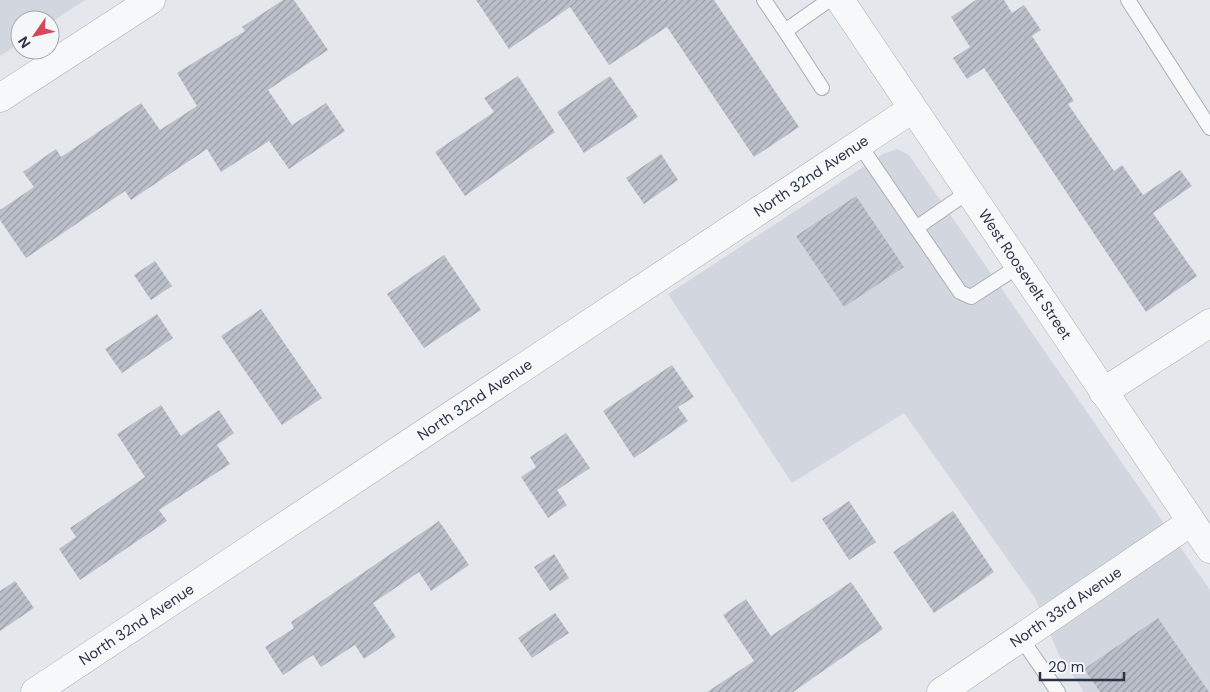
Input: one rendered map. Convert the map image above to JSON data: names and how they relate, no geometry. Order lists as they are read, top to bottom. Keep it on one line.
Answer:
{"streets":{"street":["North 32nd Avenue","West Roosevelt Street","North 33rd Avenue"]},"crossings":[["North 32nd Avenue","West Roosevelt Street"],["West Roosevelt Street","North 33rd Avenue"]],"scale_bar":"20 m","north":"bottom left"}
